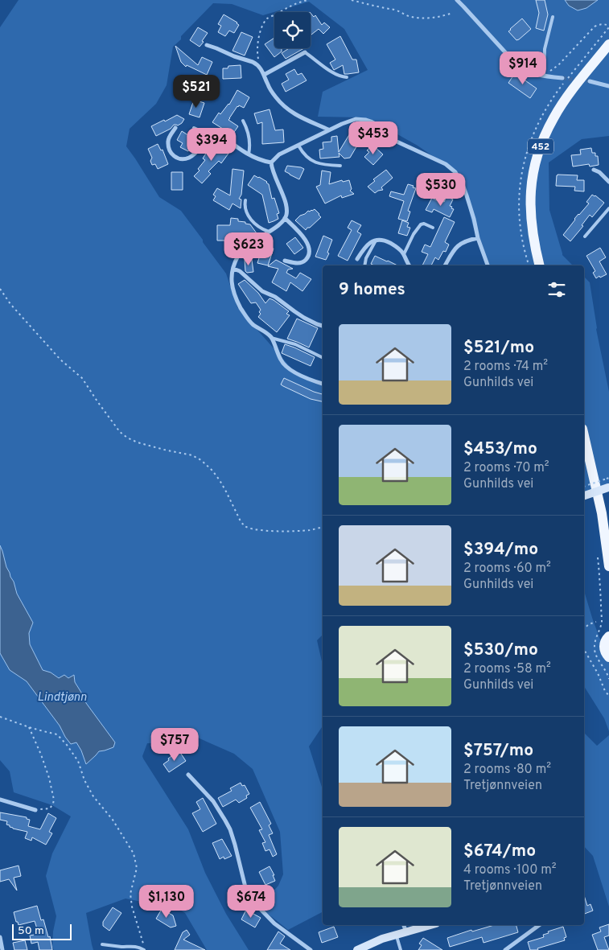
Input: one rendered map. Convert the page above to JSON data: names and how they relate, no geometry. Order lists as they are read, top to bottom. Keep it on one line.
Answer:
{"streets":{"main road":["452"]},"water":["Lindtjønn"],"scale_bar":"50 m","page":{"price":["$914","$521","$453","$394","$530","$623","$757","$1,130","$674"],"heading":"9 homes","list":[{"name":"$521/mo","note":"2 rooms · 74 m² · Gunhilds vei"},{"name":"$453/mo","note":"2 rooms · 70 m² · Gunhilds vei"},{"name":"$394/mo","note":"2 rooms · 60 m² · Gunhilds vei"},{"name":"$530/mo","note":"2 rooms · 58 m² · Gunhilds vei"},{"name":"$757/mo","note":"2 rooms · 80 m² · Tretjønnveien"},{"name":"$674/mo","note":"4 rooms · 100 m² · Tretjønnveien"}],"scale":"50 m"}}
